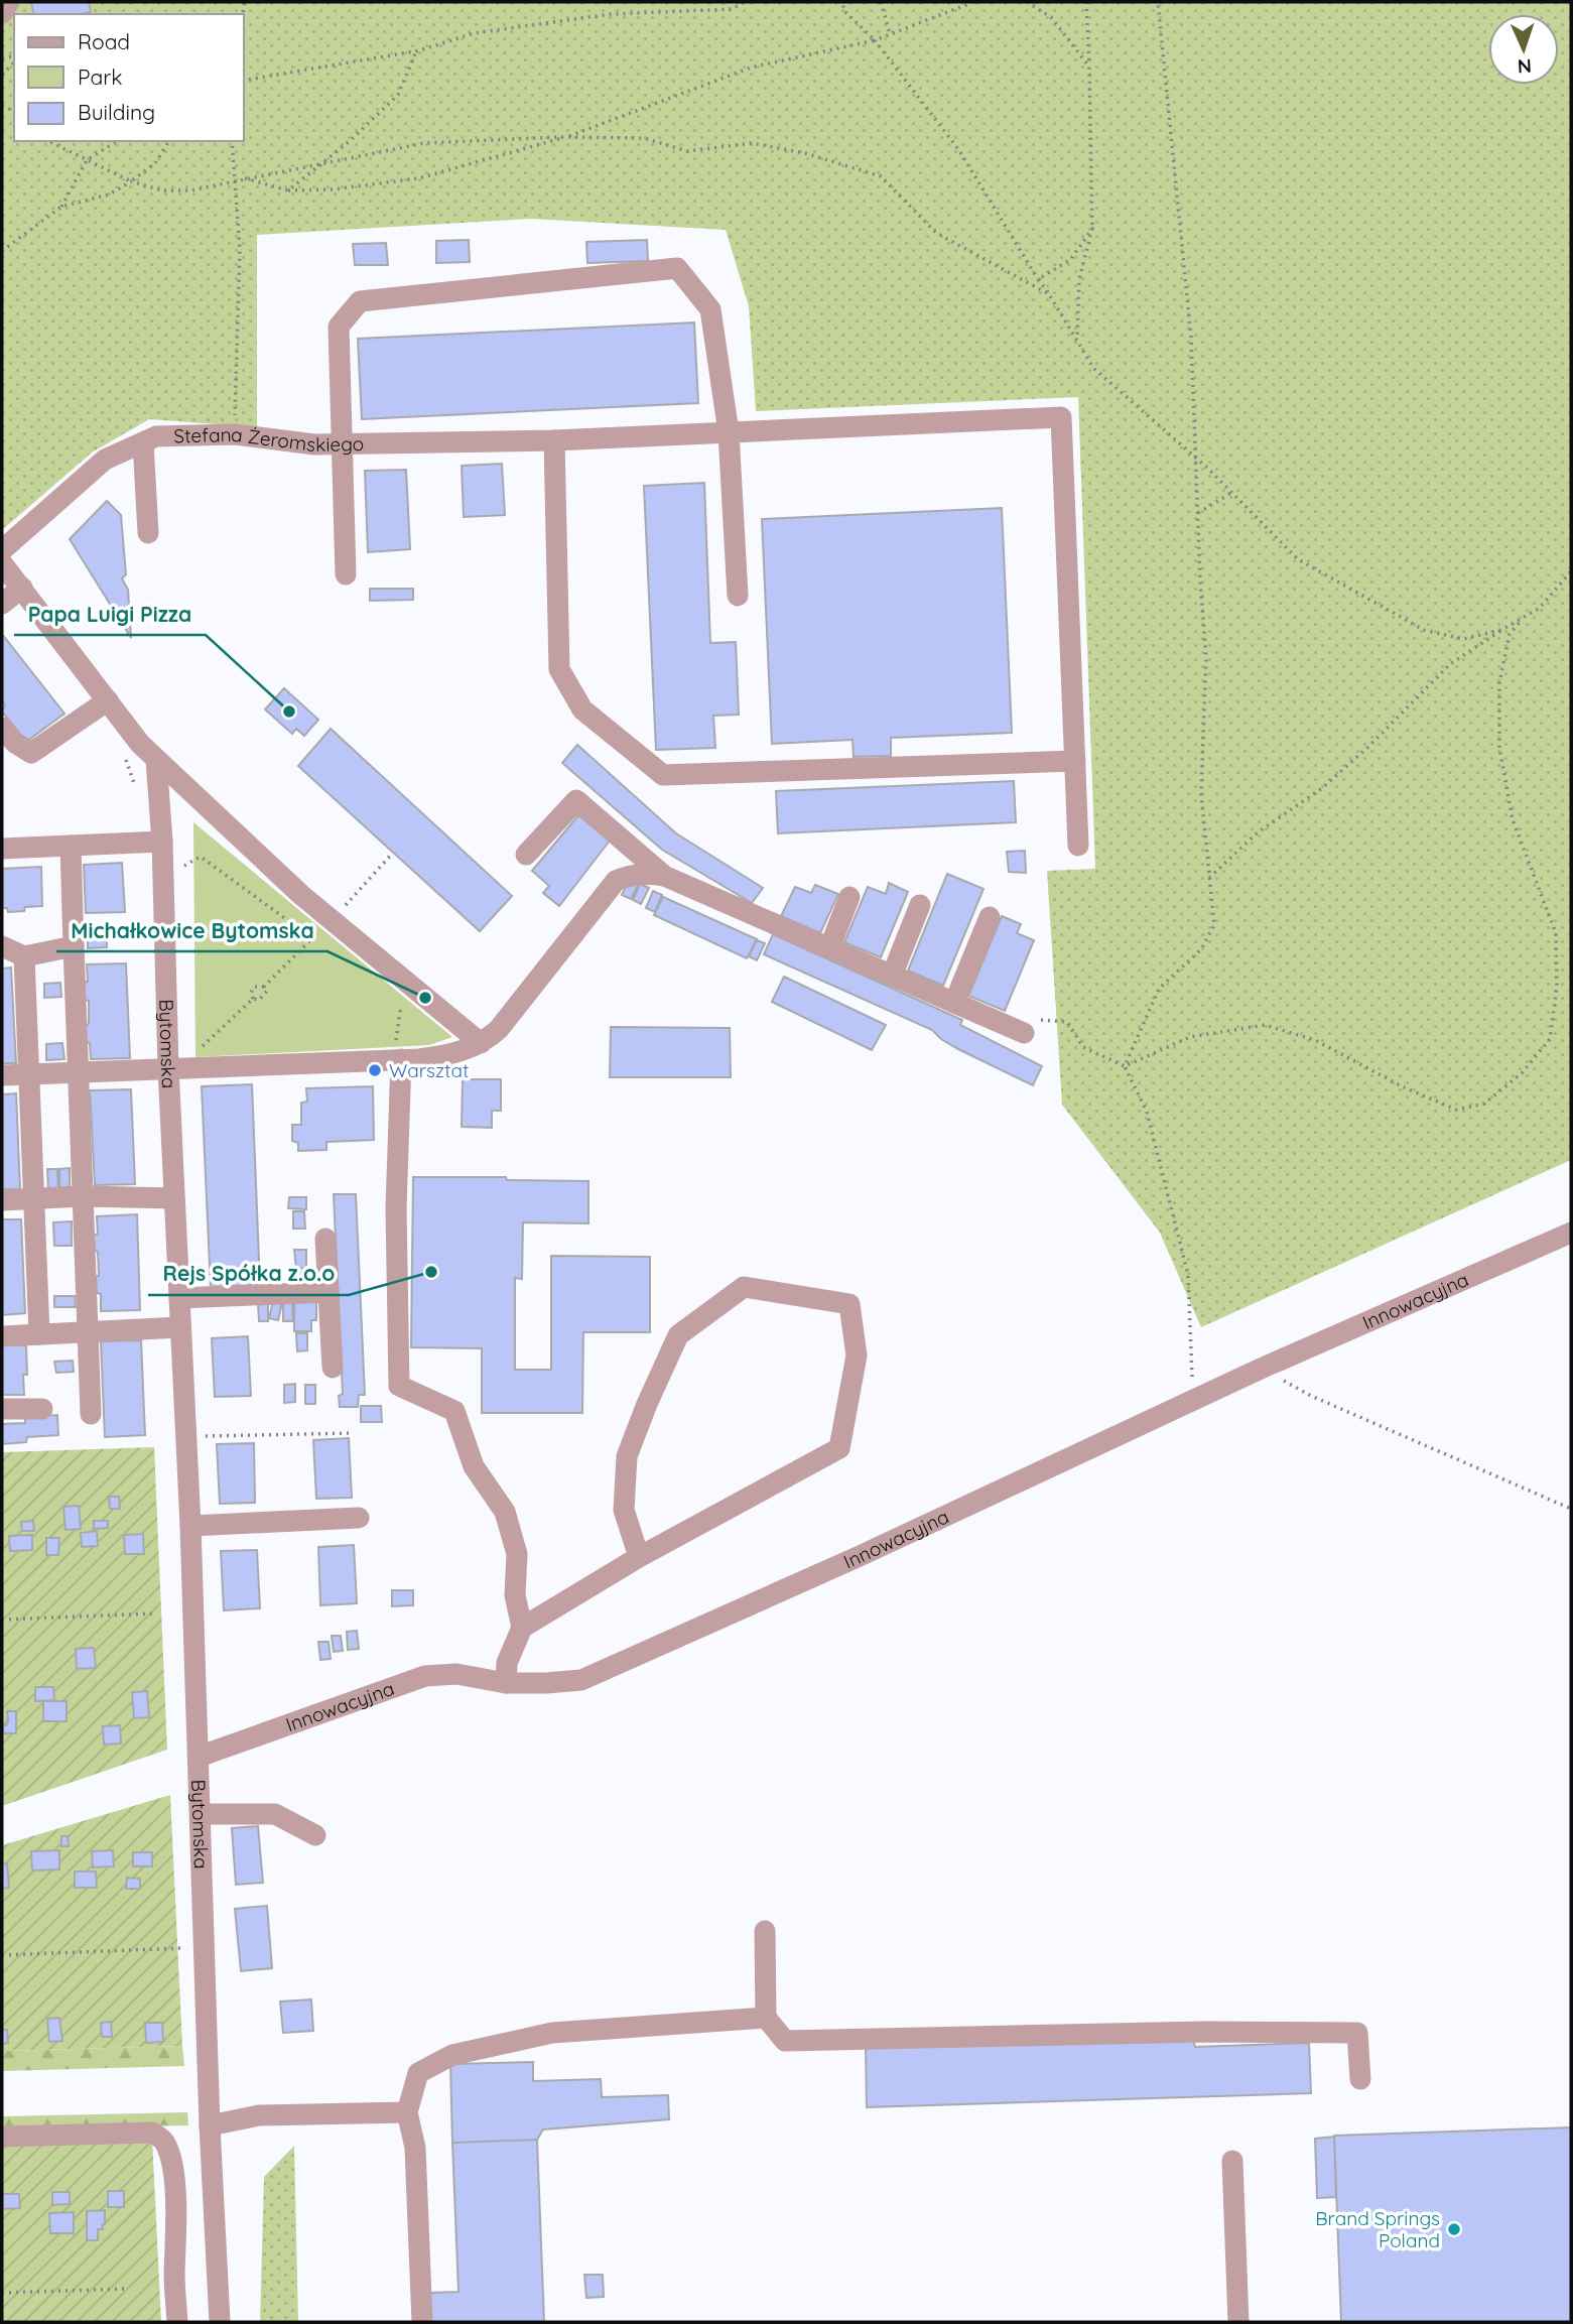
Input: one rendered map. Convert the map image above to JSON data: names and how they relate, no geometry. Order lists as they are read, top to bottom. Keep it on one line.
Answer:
{"streets":{"street":["Stefana Żeromskiego","Bytomska","Innowacyjna"]},"crossings":[["Bytomska","Innowacyjna"]],"places":["Papa Luigi Pizza","Michałkowice Bytomska","Warsztat","Rejs Spółka z.o.o","Brand Springs Poland"],"legend":["Road","Park","Building"],"north":"bottom"}
